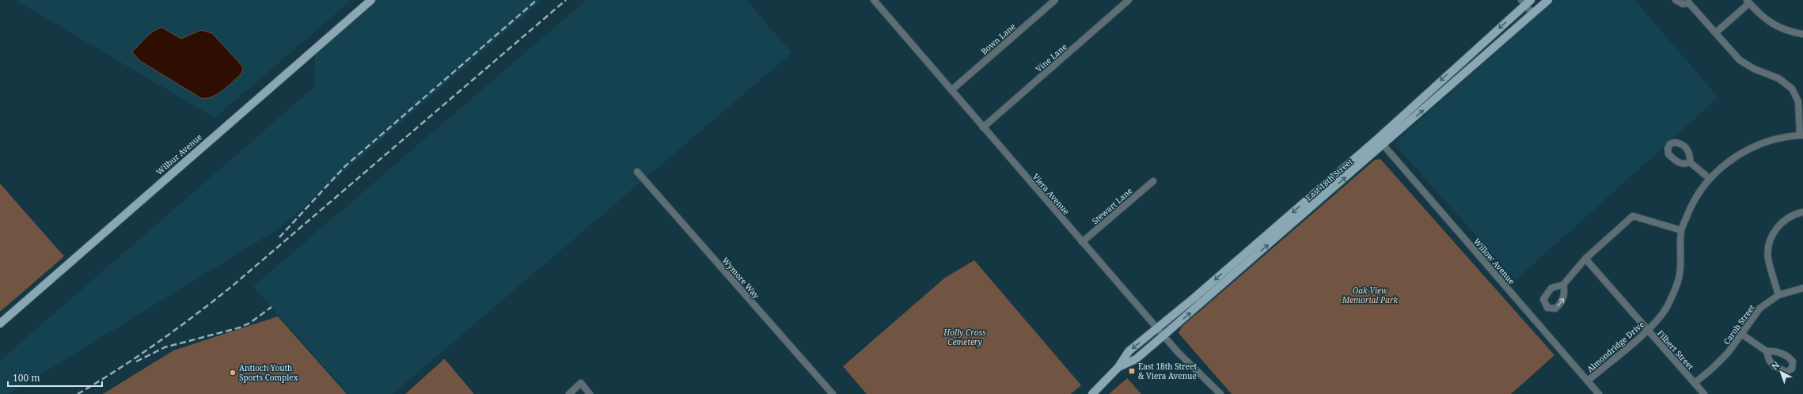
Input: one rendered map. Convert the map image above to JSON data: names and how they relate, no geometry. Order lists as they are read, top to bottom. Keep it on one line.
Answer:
{"streets":{"main road":["Wilbur Avenue","East 18th Street"],"street":["Bown Lane","Vine Lane","Viera Avenue","Stewart Lane","Willow Avenue","Wymore Way","Carob Street","Almondridge Drive","Filbert Street"]},"crossings":[["Bown Lane","Viera Avenue"],["Vine Lane","Viera Avenue"],["East 18th Street","Viera Avenue"],["East 18th Street","Willow Avenue"],["Viera Avenue","Stewart Lane"],["Willow Avenue","Almondridge Drive"],["Carob Street","Filbert Street"],["Almondridge Drive","Filbert Street"]],"parks":["Oak View Memorial Park","Holly Cross Cemetery"],"places":{"transit":["East 18th Street & Viera Avenue"],"other":["Antioch Youth Sports Complex"]},"scale_bar":"100 m","north":"top left"}
